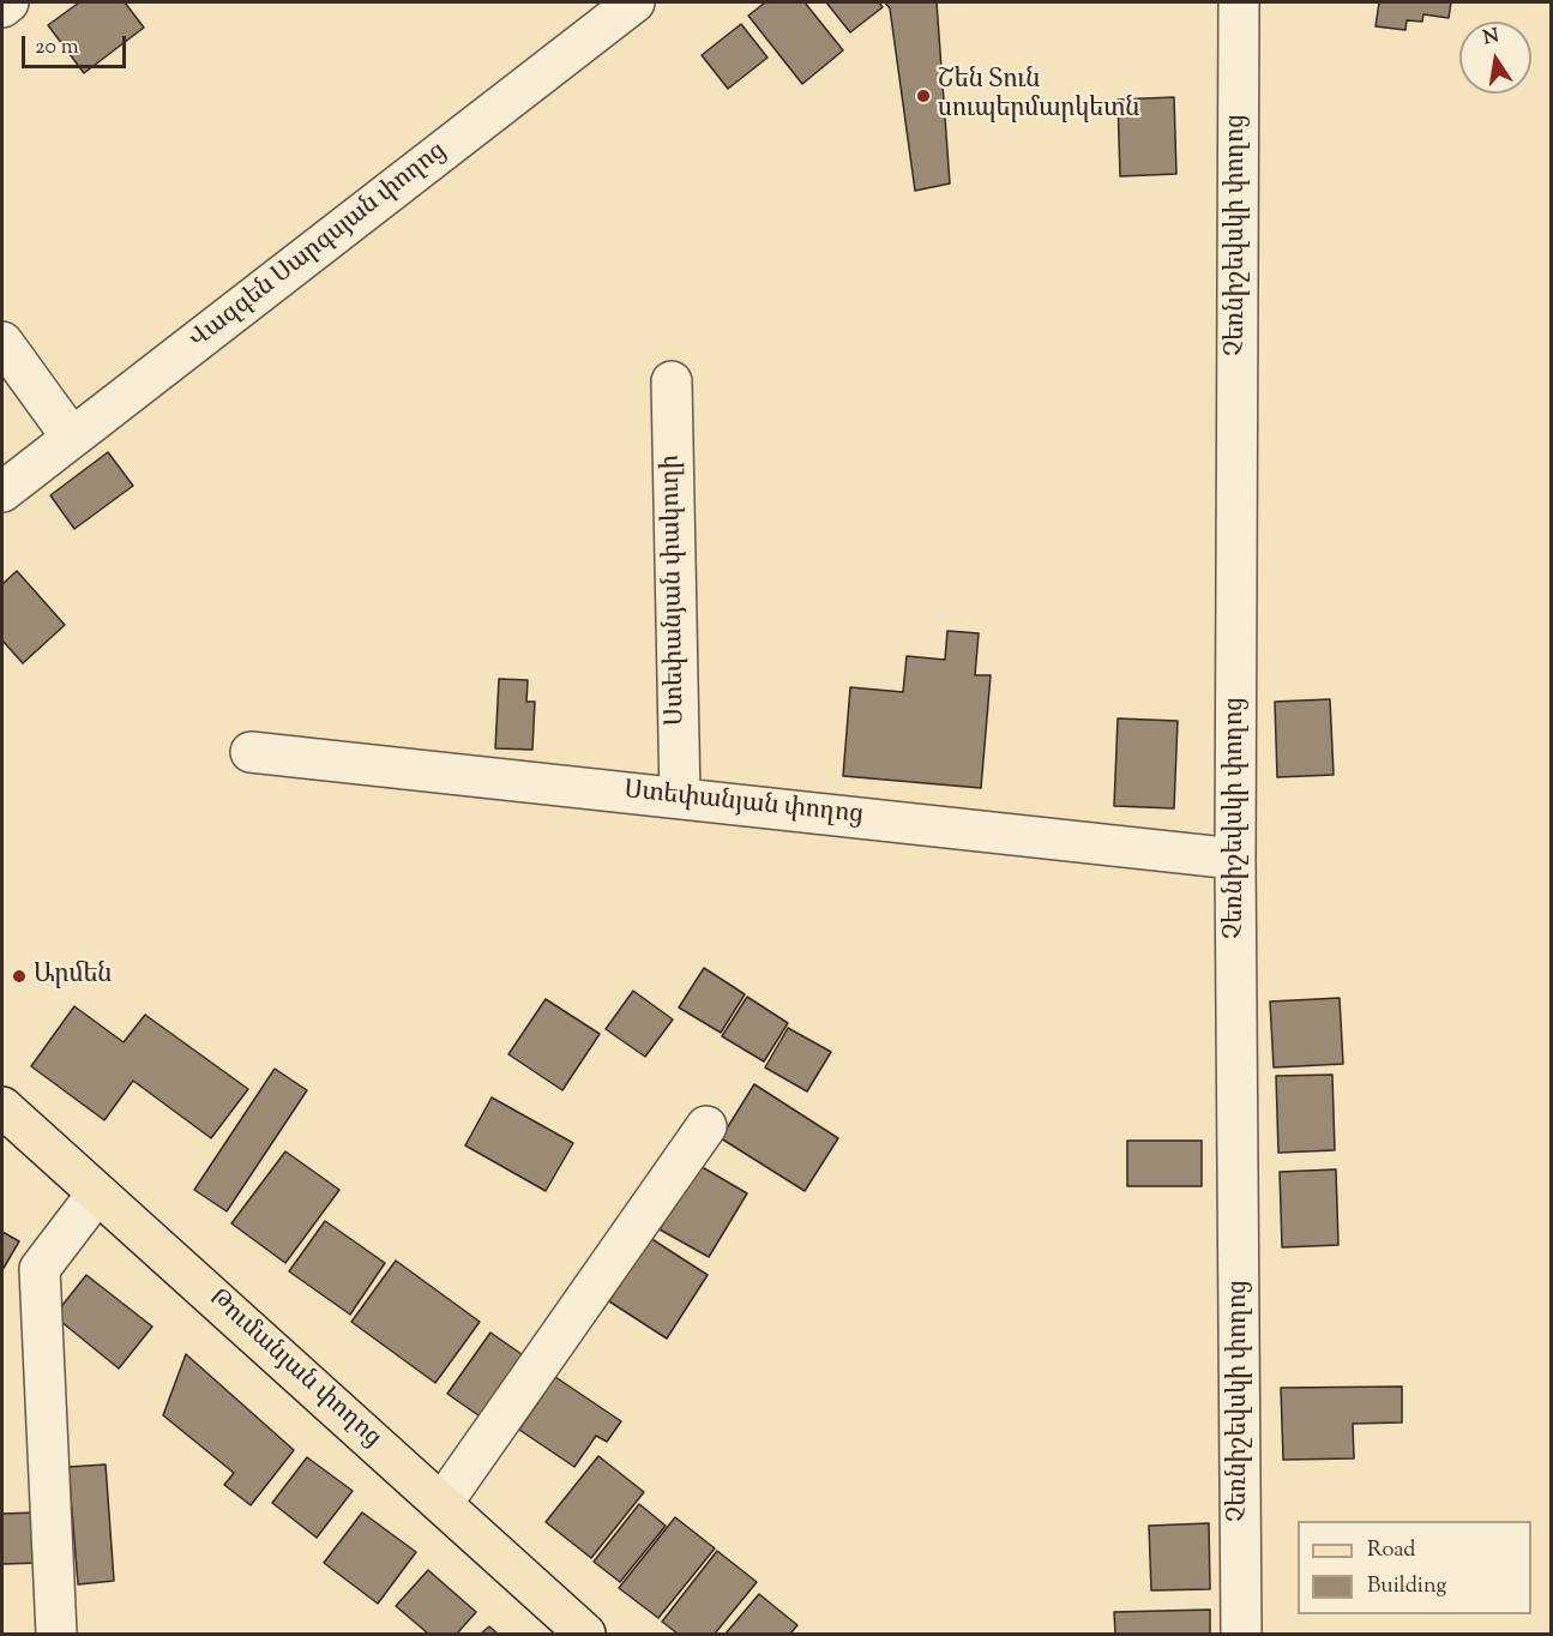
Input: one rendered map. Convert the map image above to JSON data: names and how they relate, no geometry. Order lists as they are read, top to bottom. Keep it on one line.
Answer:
{"streets":{"main road":["Թումանյան փողոց"],"street":["Չեռնիշեվսկի փողոց","Վազգեն Սարգսյան փողոց","Ստեփանյան փակուղի","Ստեփանյան փողոց"]},"crossings":[["Չեռնիշեվսկի փողոց","Ստեփանյան փողոց"],["Ստեփանյան փակուղի","Ստեփանյան փողոց"]],"places":["Շեն Տուն սուպերմարկետն","Արմեն"],"legend":["Road","Building"],"scale_bar":"20 m","north":"top"}
